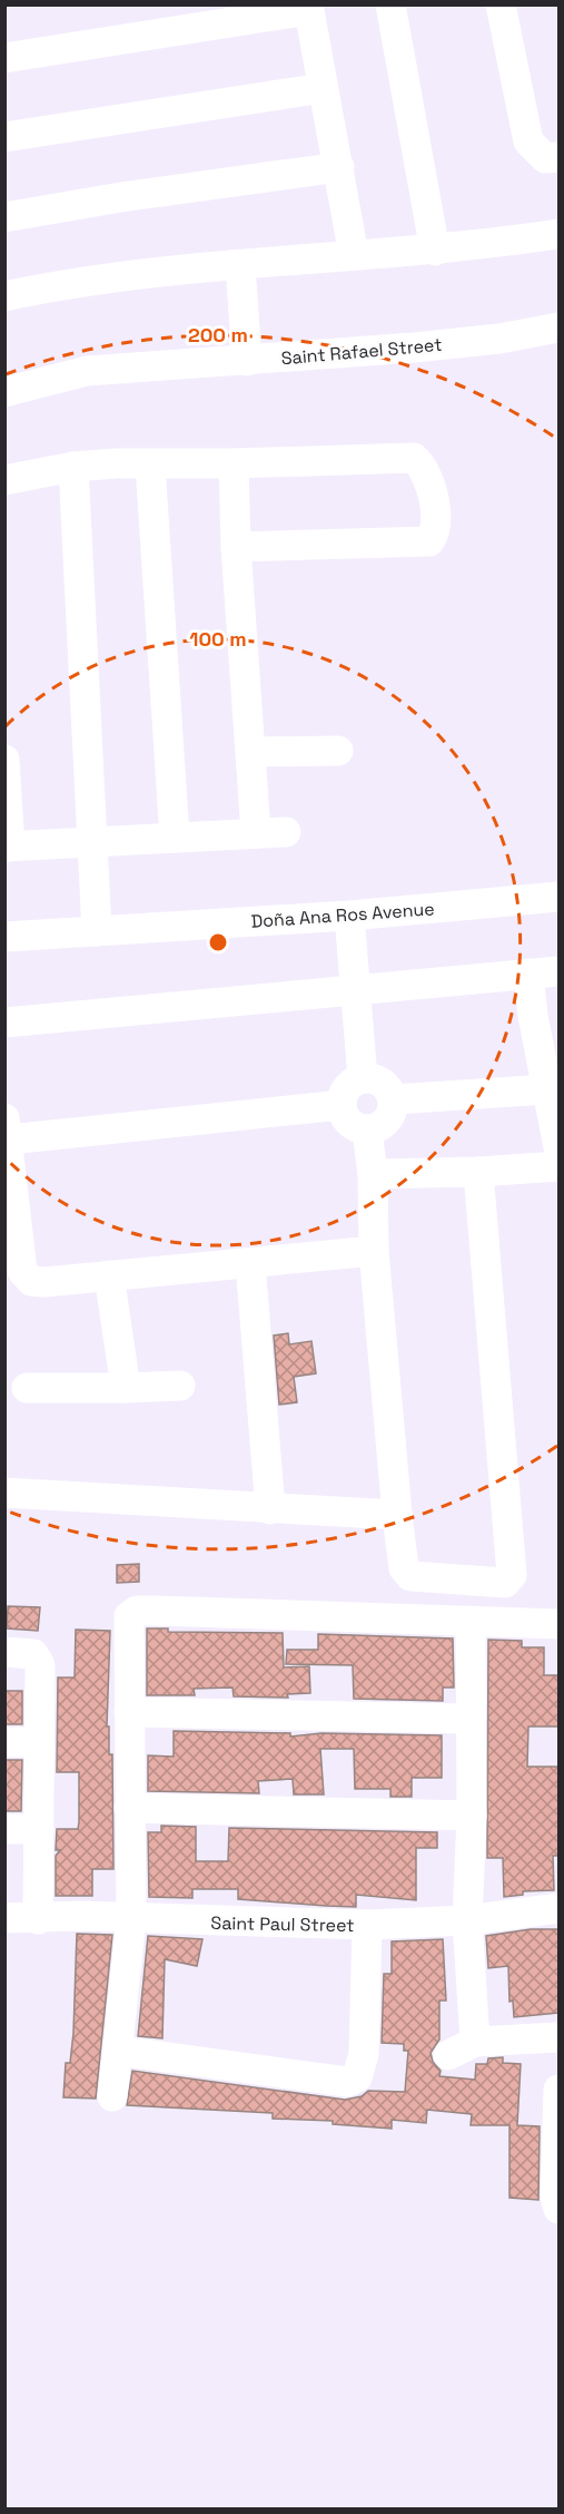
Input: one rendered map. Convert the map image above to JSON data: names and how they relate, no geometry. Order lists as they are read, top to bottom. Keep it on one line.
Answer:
{"streets":{"street":["Saint Rafael Street","Doña Ana Ros Avenue","Saint Paul Street"]},"rings":["200 m","100 m"]}
